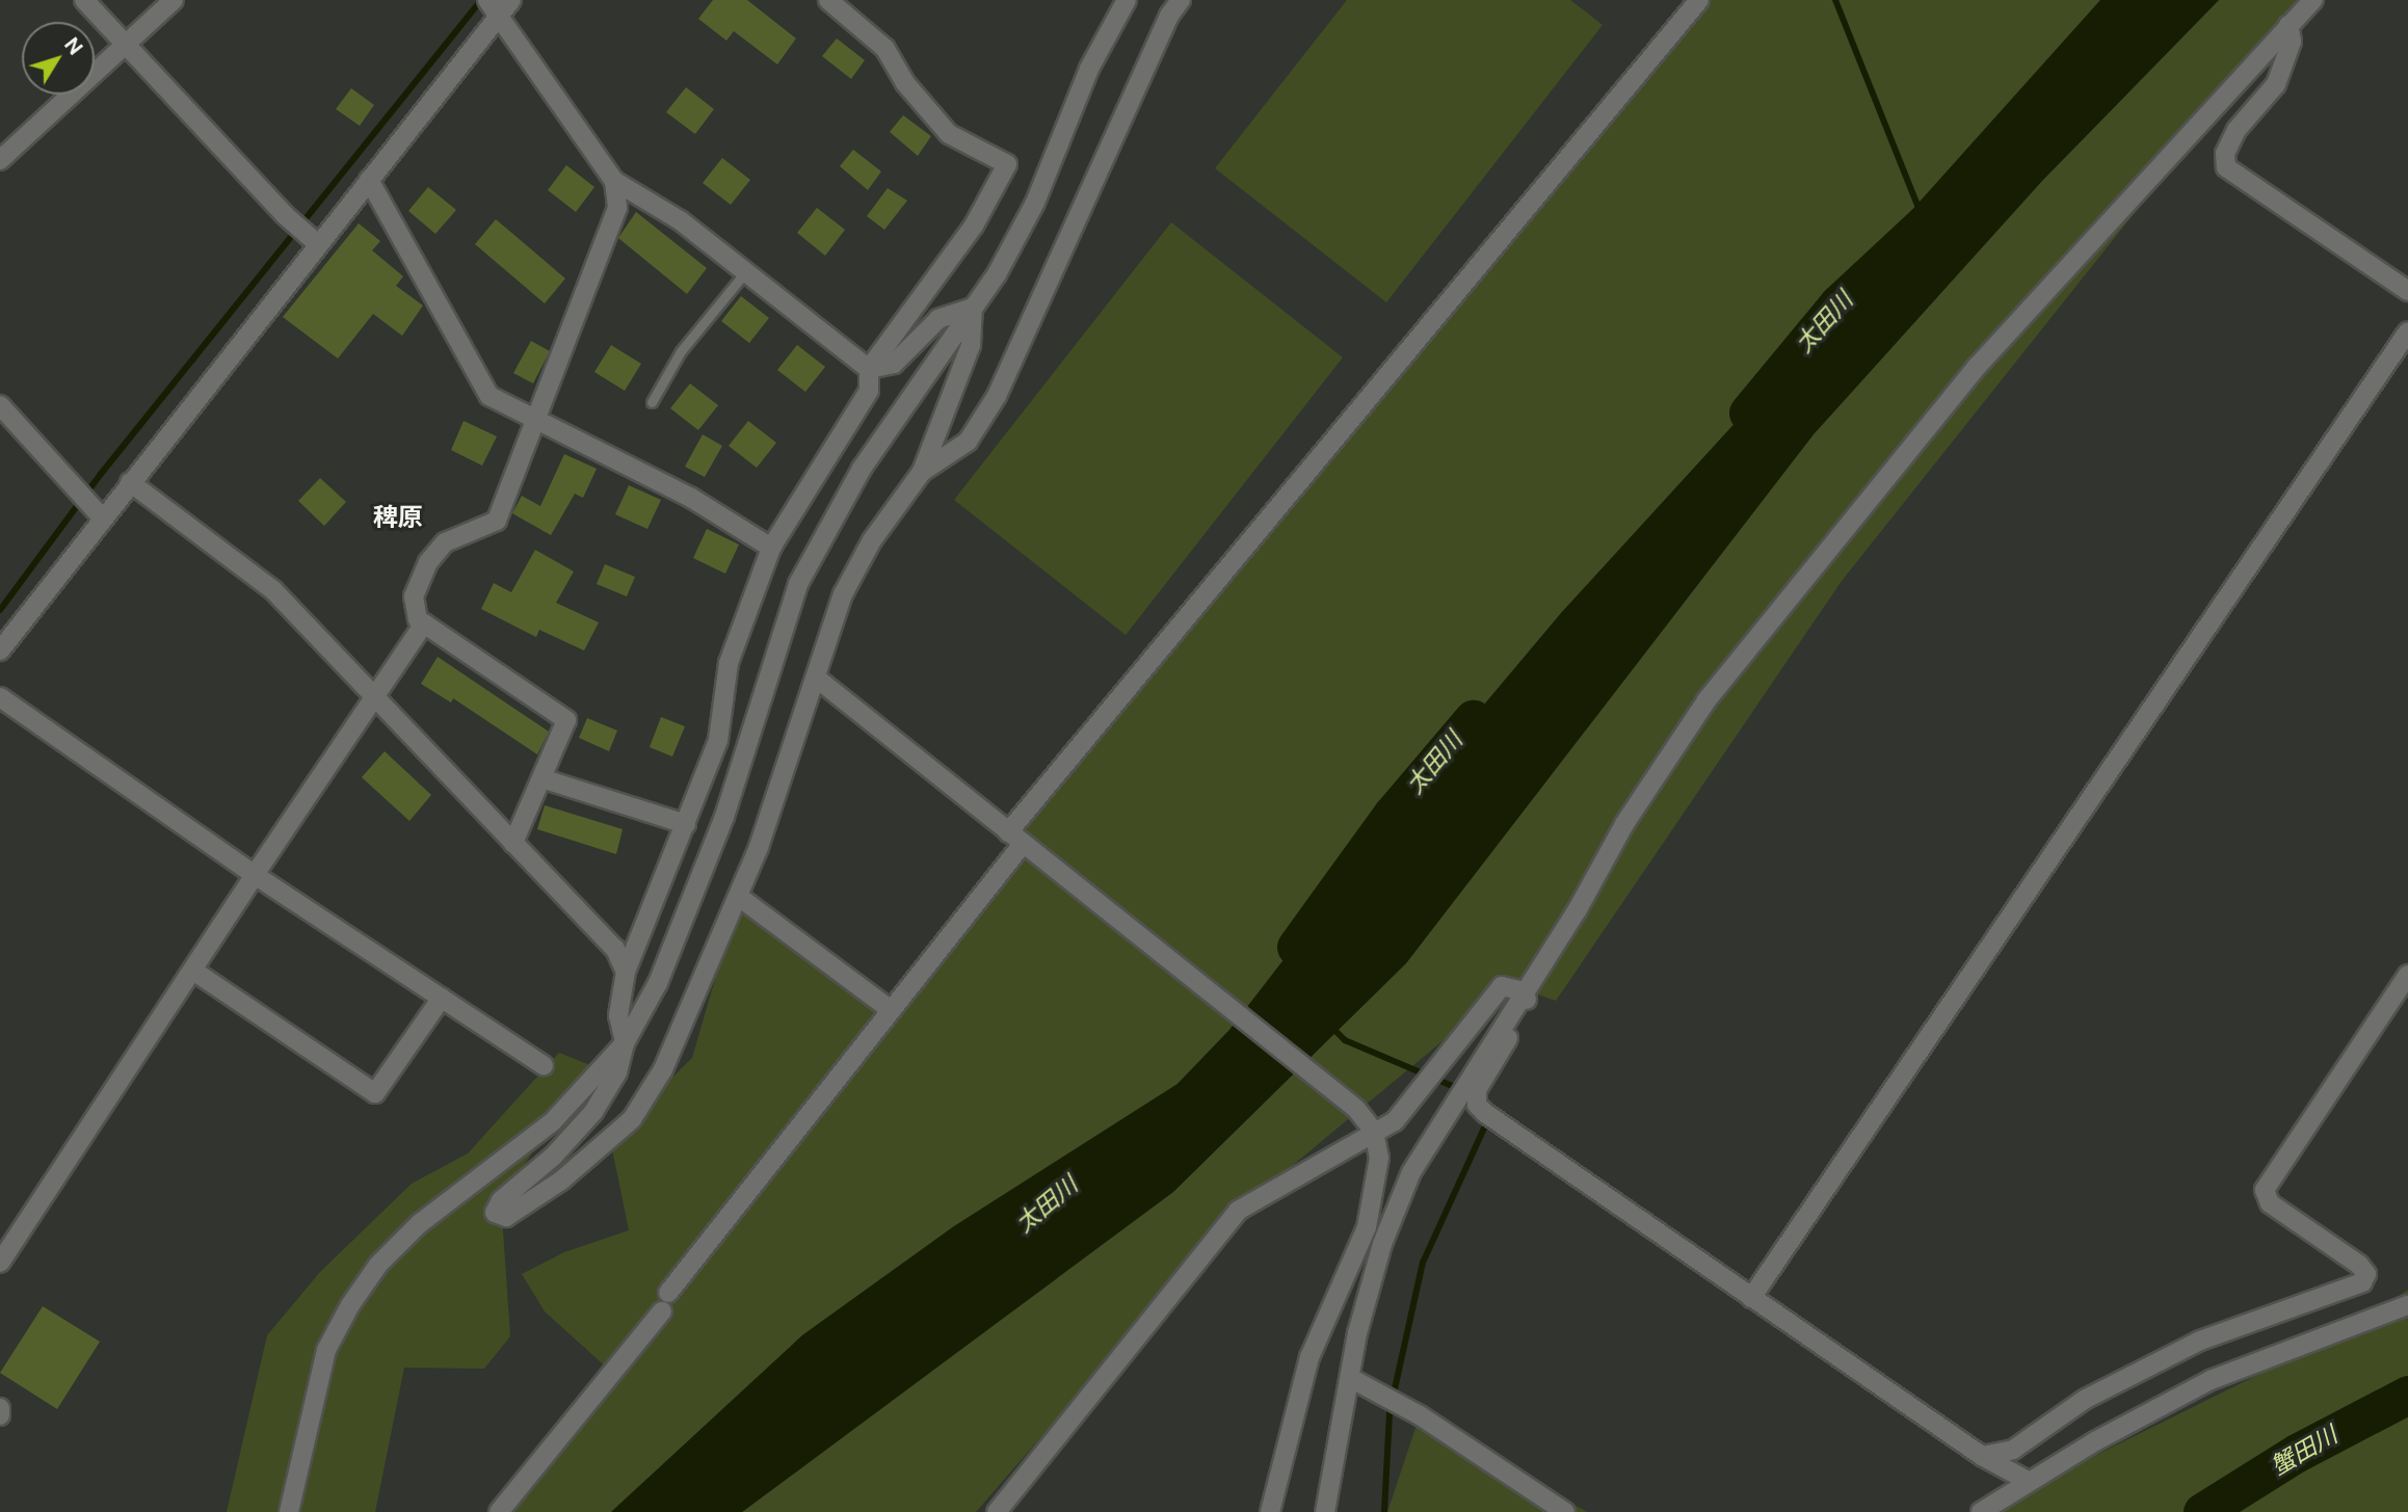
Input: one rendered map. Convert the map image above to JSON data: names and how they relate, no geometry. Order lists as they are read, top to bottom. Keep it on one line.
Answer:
{"districts":["稗原"],"water":["太田川","蟹田川"],"north":"top right"}
